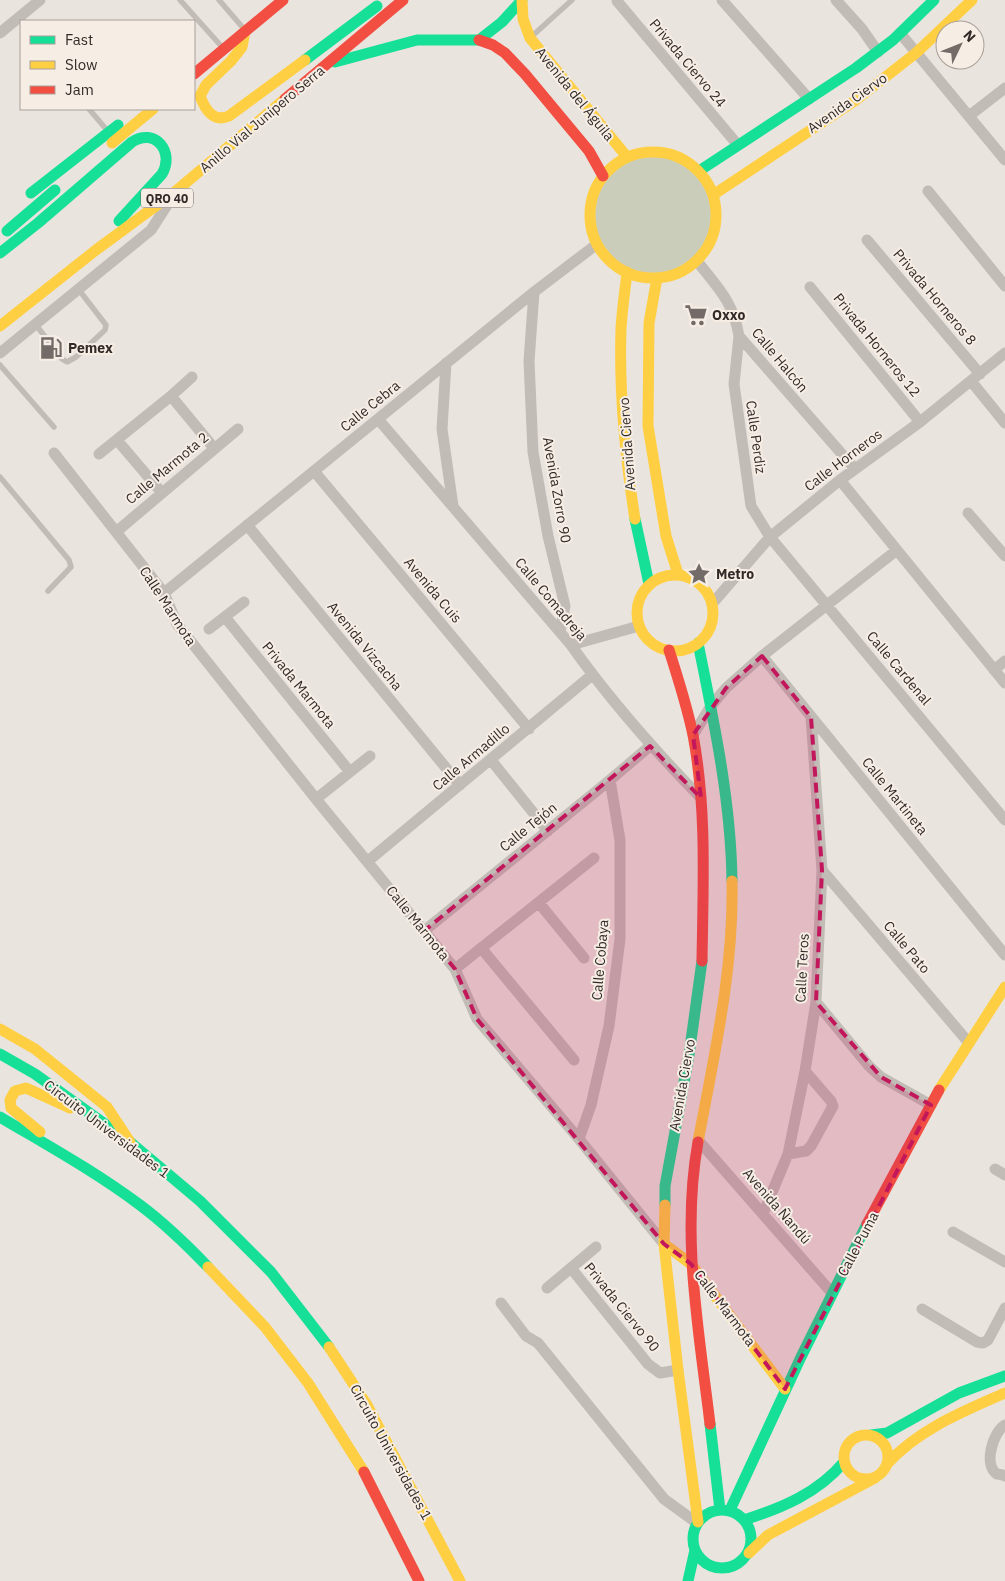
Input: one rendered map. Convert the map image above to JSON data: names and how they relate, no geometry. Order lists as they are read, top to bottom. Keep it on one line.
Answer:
{"streets":{"main road":["Avenida del Águila","Avenida Ciervo","Anillo Vial Junípero Serra","QRO 40","Calle Marmota","Circuito Universidades 1","Calle Puma"],"street":["Privada Ciervo 24","Privada Horneros 8","Privada Horneros 12","Calle Halcón","Calle Cebra","Calle Perdiz","Calle Horneros","Calle Marmota 2","Avenida Zorro 90","Avenida Cuis","Calle Comadreja","Avenida Vizcacha","Calle Cardenal","Privada Marmota","Calle Armadillo","Calle Martineta","Calle Tejón","Calle Pato","Calle Cobaya","Calle Teros","Avenida Ñandú","Privada Ciervo 90"]},"crossings":[["Privada Ciervo 24","Avenida Ciervo"],["Avenida del Águila","Avenida Ciervo"],["Avenida del Águila","Calle Halcón"],["Avenida del Águila","Calle Cebra"],["Avenida Ciervo","Calle Halcón"],["Avenida Ciervo","Calle Cebra"],["Avenida Ciervo","Calle Horneros"],["Avenida Ciervo","Calle Comadreja"],["Avenida Ciervo","Calle Marmota"],["Avenida Ciervo","Avenida Ñandú"],["Avenida Ciervo","Calle Puma"],["Avenida Ciervo","Privada Ciervo 90"],["Privada Horneros 8","Calle Horneros"],["Privada Horneros 12","Calle Horneros"],["Calle Halcón","Calle Cebra"],["Calle Halcón","Calle Perdiz"],["Calle Halcón","Calle Horneros"],["Calle Cebra","Avenida Zorro 90"],["Calle Cebra","Avenida Cuis"],["Calle Cebra","Calle Comadreja"],["Calle Cebra","Calle Marmota"],["Calle Cebra","Avenida Vizcacha"],["Calle Perdiz","Calle Horneros"],["Calle Perdiz","Calle Cardenal"],["Calle Horneros","Calle Cardenal"],["Calle Marmota 2","Calle Marmota"],["Avenida Zorro 90","Calle Comadreja"],["Avenida Cuis","Calle Armadillo"],["Calle Comadreja","Calle Armadillo"],["Calle Comadreja","Calle Tejón"],["Calle Marmota","Calle Armadillo"],["Calle Marmota","Calle Tejón"],["Calle Marmota","Calle Cobaya"],["Calle Marmota","Calle Puma"],["Avenida Vizcacha","Calle Armadillo"],["Calle Martineta","Calle Teros"],["Calle Tejón","Calle Cobaya"],["Calle Pato","Calle Teros"],["Calle Pato","Calle Puma"],["Calle Teros","Avenida Ñandú"],["Avenida Ñandú","Calle Puma"]],"places":{"supermarket":["Oxxo"],"fuel station":["Pemex"],"place":["Metro"]},"legend":["Fast","Slow","Jam"],"north":"top right"}
